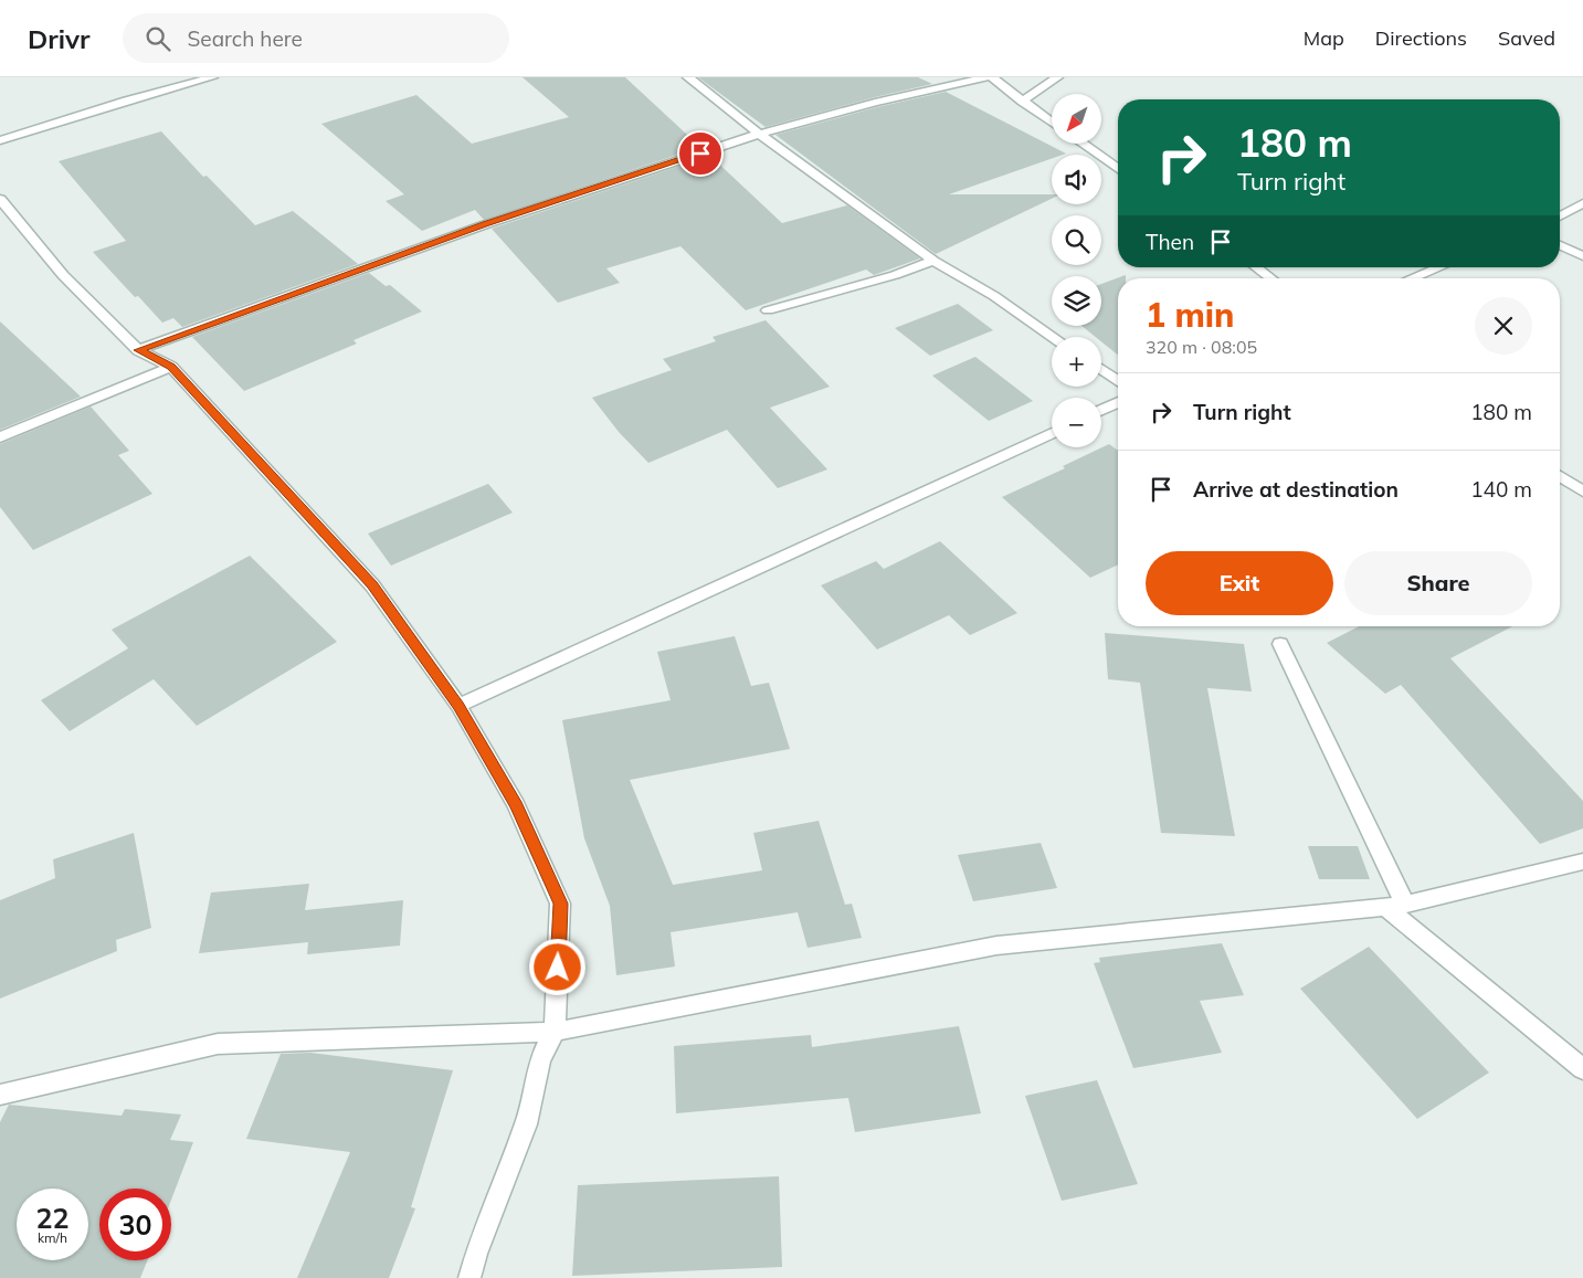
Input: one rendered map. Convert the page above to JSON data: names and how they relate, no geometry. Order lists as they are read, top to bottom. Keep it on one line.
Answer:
{"north":"bottom left","page":{"header":"Drivr","search":"Search here","nav":["Map","Directions","Saved"],"map_buttons":["+","−"],"turn":["180 m","Turn right"],"then":"Then","heading":["1 min","320 m · 08:05"],"list":[{"name":"Turn right","value":"180 m"},{"name":"Arrive at destination","value":"140 m"}],"buttons":["Exit","Share"],"speed":"22 km/h","limit":"30"}}
